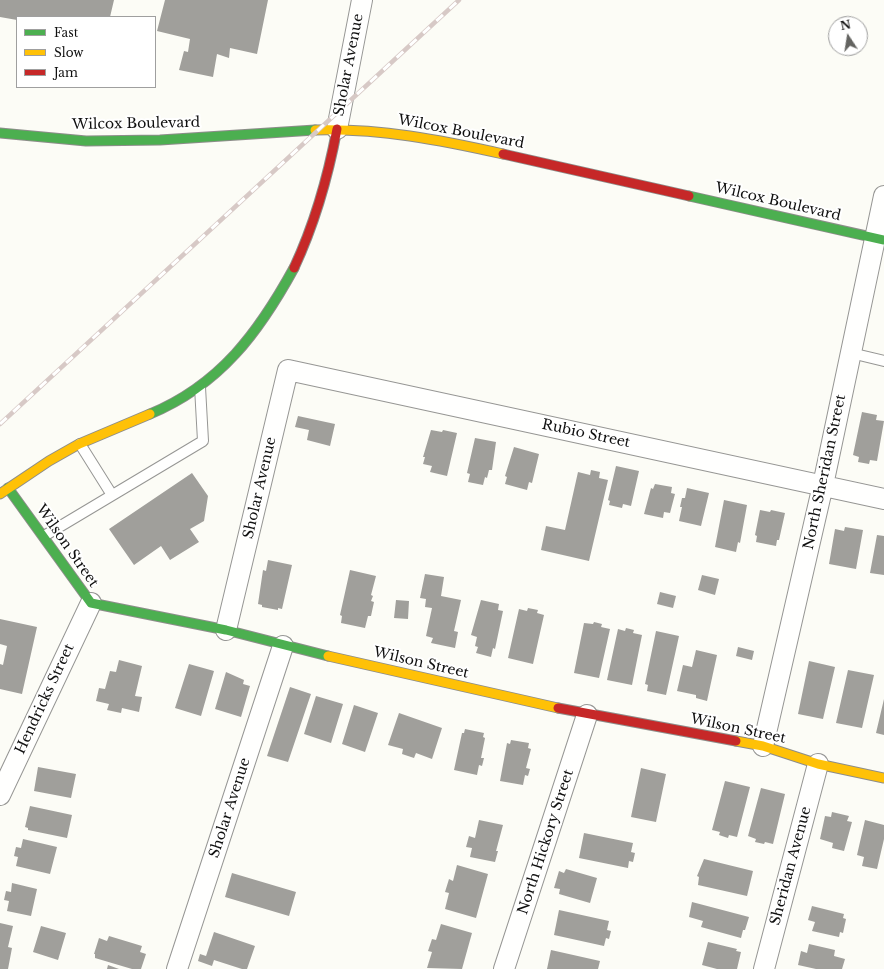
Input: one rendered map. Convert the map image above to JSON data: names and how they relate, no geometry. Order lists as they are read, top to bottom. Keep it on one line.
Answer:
{"streets":{"main road":["Wilcox Boulevard","Wilson Street"],"street":["Sholar Avenue","Rubio Street","North Sheridan Street","Hendricks Street","North Hickory Street","Sheridan Avenue"]},"crossings":[["Sholar Avenue","Wilcox Boulevard"],["Sholar Avenue","Rubio Street"],["Sholar Avenue","Wilson Street"],["Wilcox Boulevard","North Sheridan Street"],["Rubio Street","North Sheridan Street"],["North Sheridan Street","Wilson Street"],["Wilson Street","Hendricks Street"],["Wilson Street","North Hickory Street"],["Wilson Street","Sheridan Avenue"]],"legend":["Fast","Slow","Jam"],"north":"top"}
